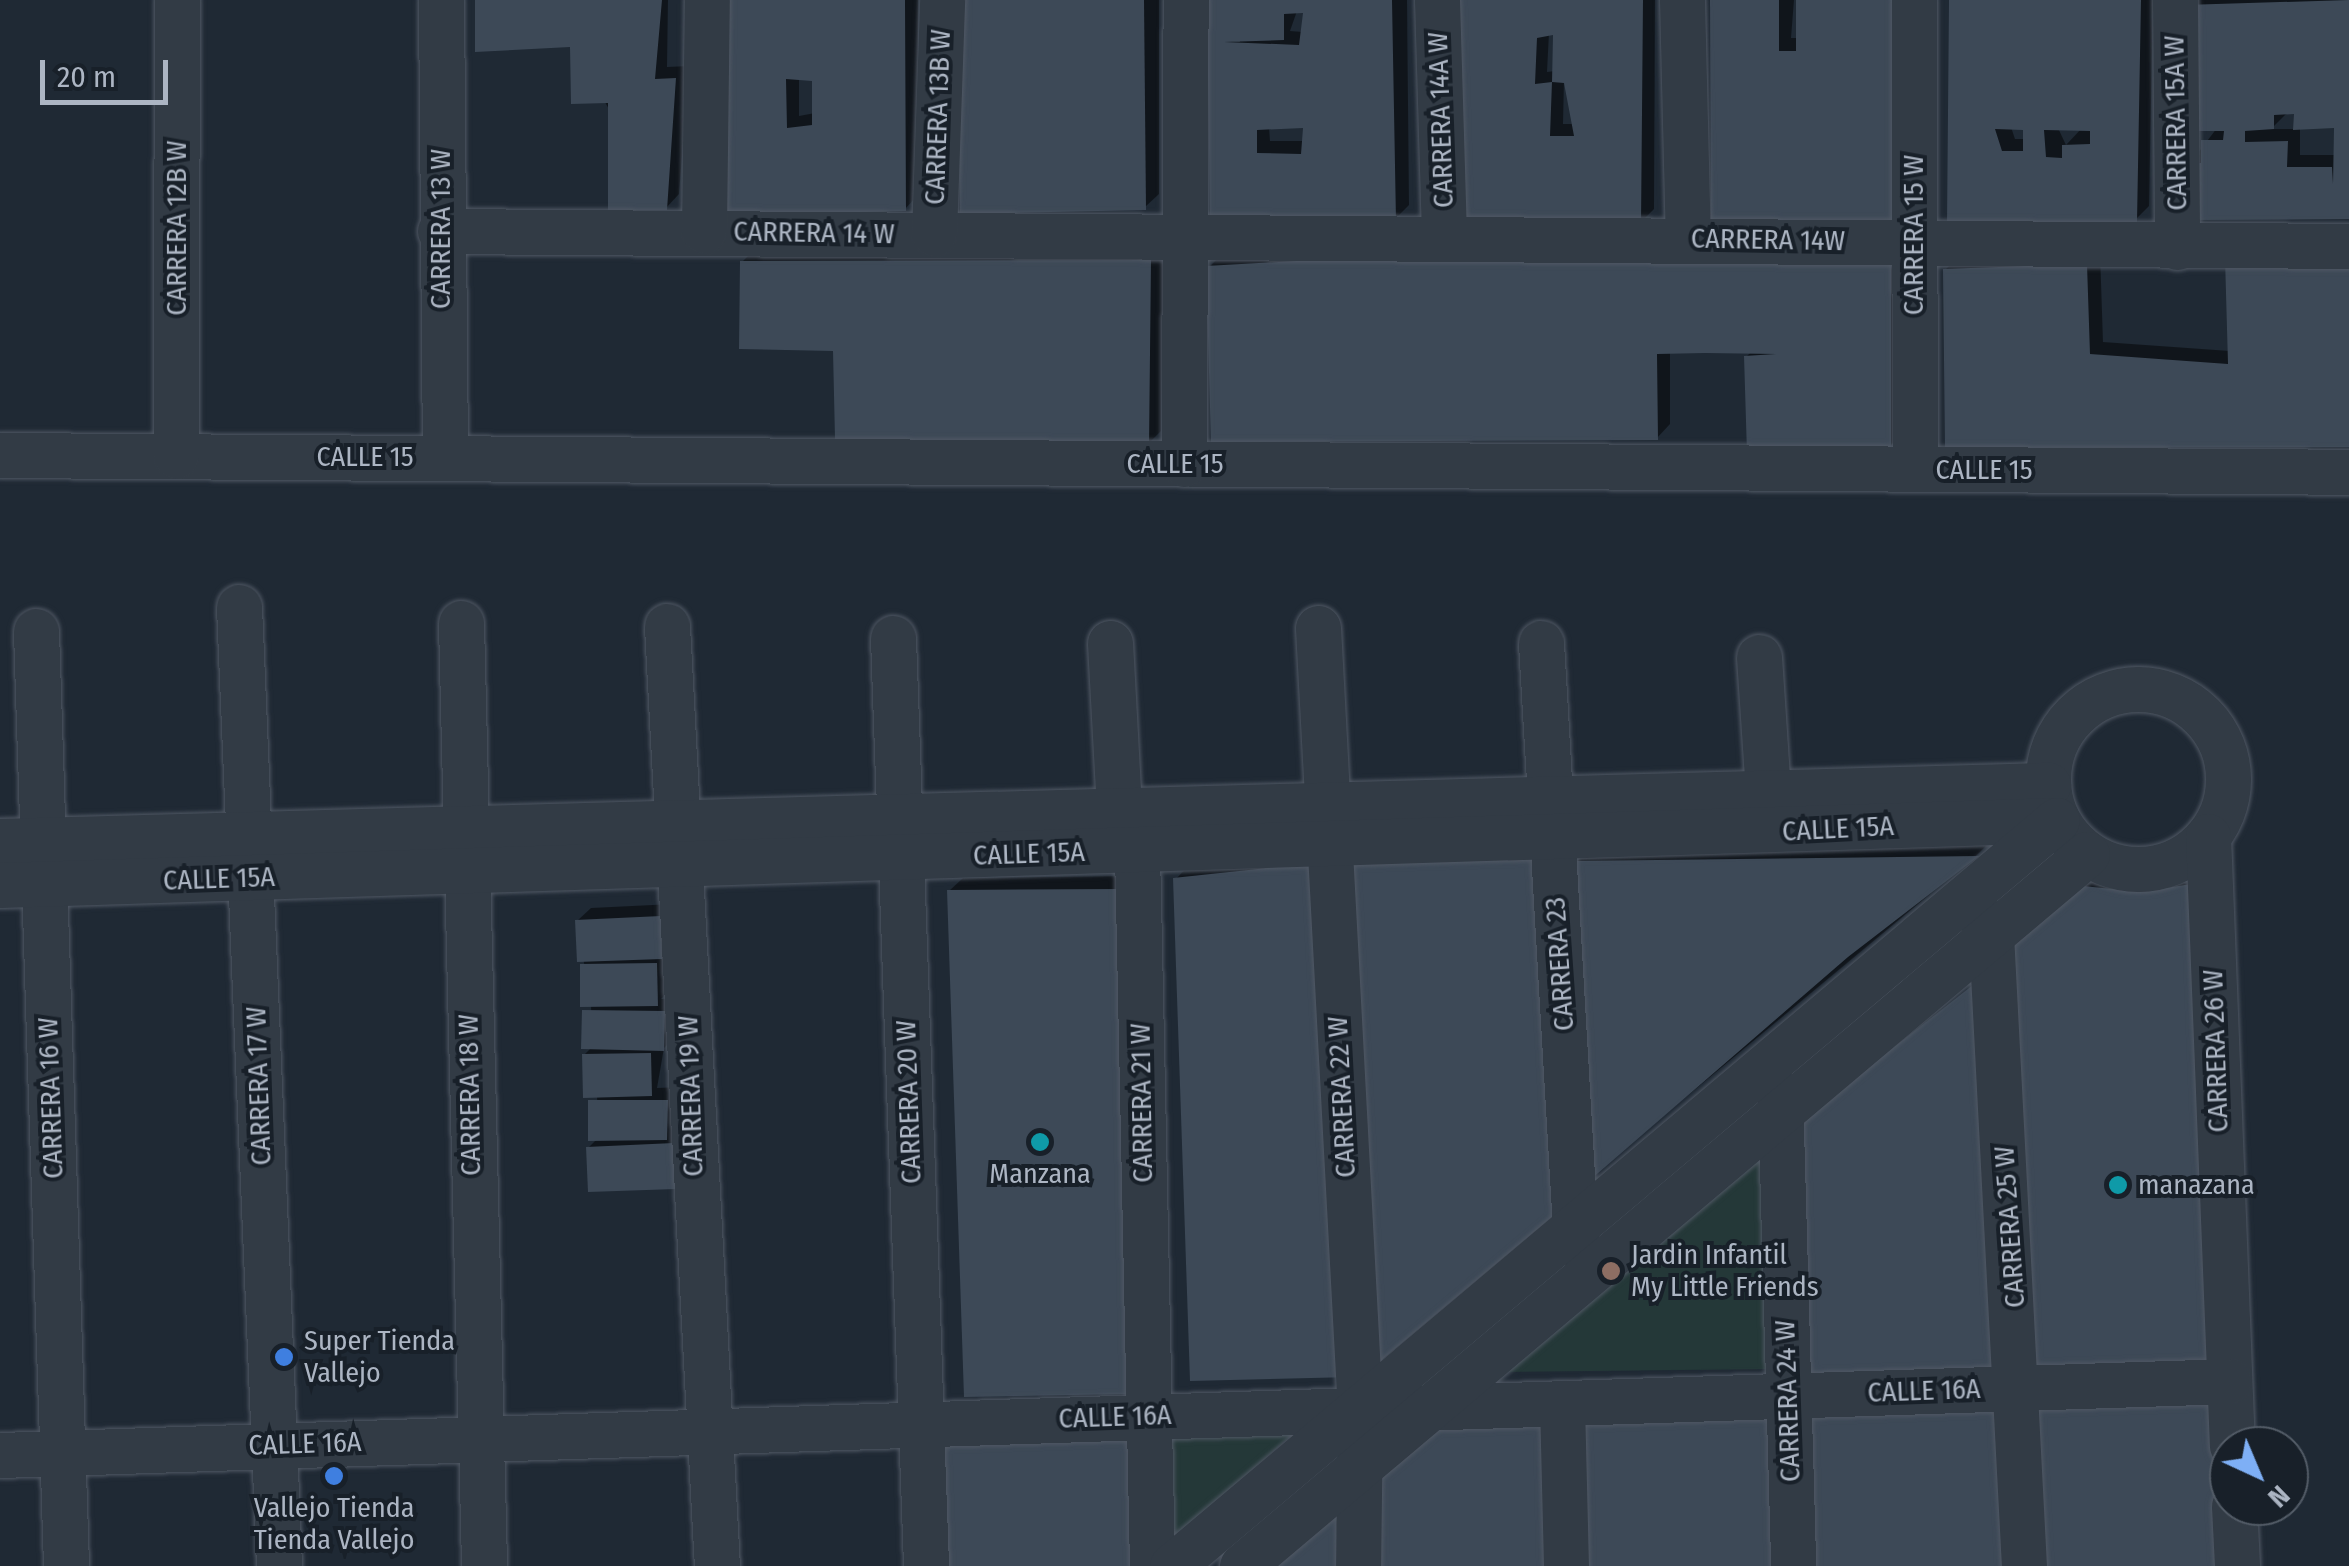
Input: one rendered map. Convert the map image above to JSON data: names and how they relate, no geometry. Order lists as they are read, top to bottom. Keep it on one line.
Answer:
{"streets":{"street":["CARRERA 13B W","CARRERA 14A W","CARRERA 15A W","CARRERA 12B W","CARRERA 13 W","CARRERA 14 W","CARRERA 15 W","CARRERA 14W","CALLE 15","CALLE 15A","CARRERA 23","CARRERA 26 W","CARRERA 17 W","CARRERA 18 W","CARRERA 19 W","CARRERA 22 W","CARRERA 16 W","CARRERA 20 W","CARRERA 21 W","CARRERA 25 W","CALLE 16A","CARRERA 24 W"]},"crossings":[["CARRERA 13B W","CARRERA 14 W"],["CARRERA 14A W","CARRERA 14W"],["CARRERA 15A W","CARRERA 14W"],["CARRERA 12B W","CALLE 15"],["CARRERA 13 W","CARRERA 14 W"],["CARRERA 13 W","CALLE 15"],["CARRERA 14 W","CARRERA 14W"],["CARRERA 15 W","CARRERA 14W"],["CARRERA 15 W","CALLE 15"],["CALLE 15A","CARRERA 23"],["CALLE 15A","CARRERA 26 W"],["CALLE 15A","CARRERA 17 W"],["CALLE 15A","CARRERA 18 W"],["CALLE 15A","CARRERA 19 W"],["CALLE 15A","CARRERA 22 W"],["CALLE 15A","CARRERA 16 W"],["CALLE 15A","CARRERA 20 W"],["CALLE 15A","CARRERA 21 W"],["CARRERA 26 W","CALLE 16A"],["CARRERA 17 W","CALLE 16A"],["CARRERA 18 W","CALLE 16A"],["CARRERA 19 W","CALLE 16A"],["CARRERA 22 W","CALLE 16A"],["CARRERA 16 W","CALLE 16A"],["CARRERA 20 W","CALLE 16A"],["CARRERA 21 W","CALLE 16A"],["CARRERA 25 W","CALLE 16A"],["CALLE 16A","CARRERA 24 W"]],"places":["Manzana","manazana","Jardin Infantil My Little Friends","Super Tienda Vallejo","Vallejo Tienda Tienda Vallejo"],"scale_bar":"20 m","north":"bottom right"}
